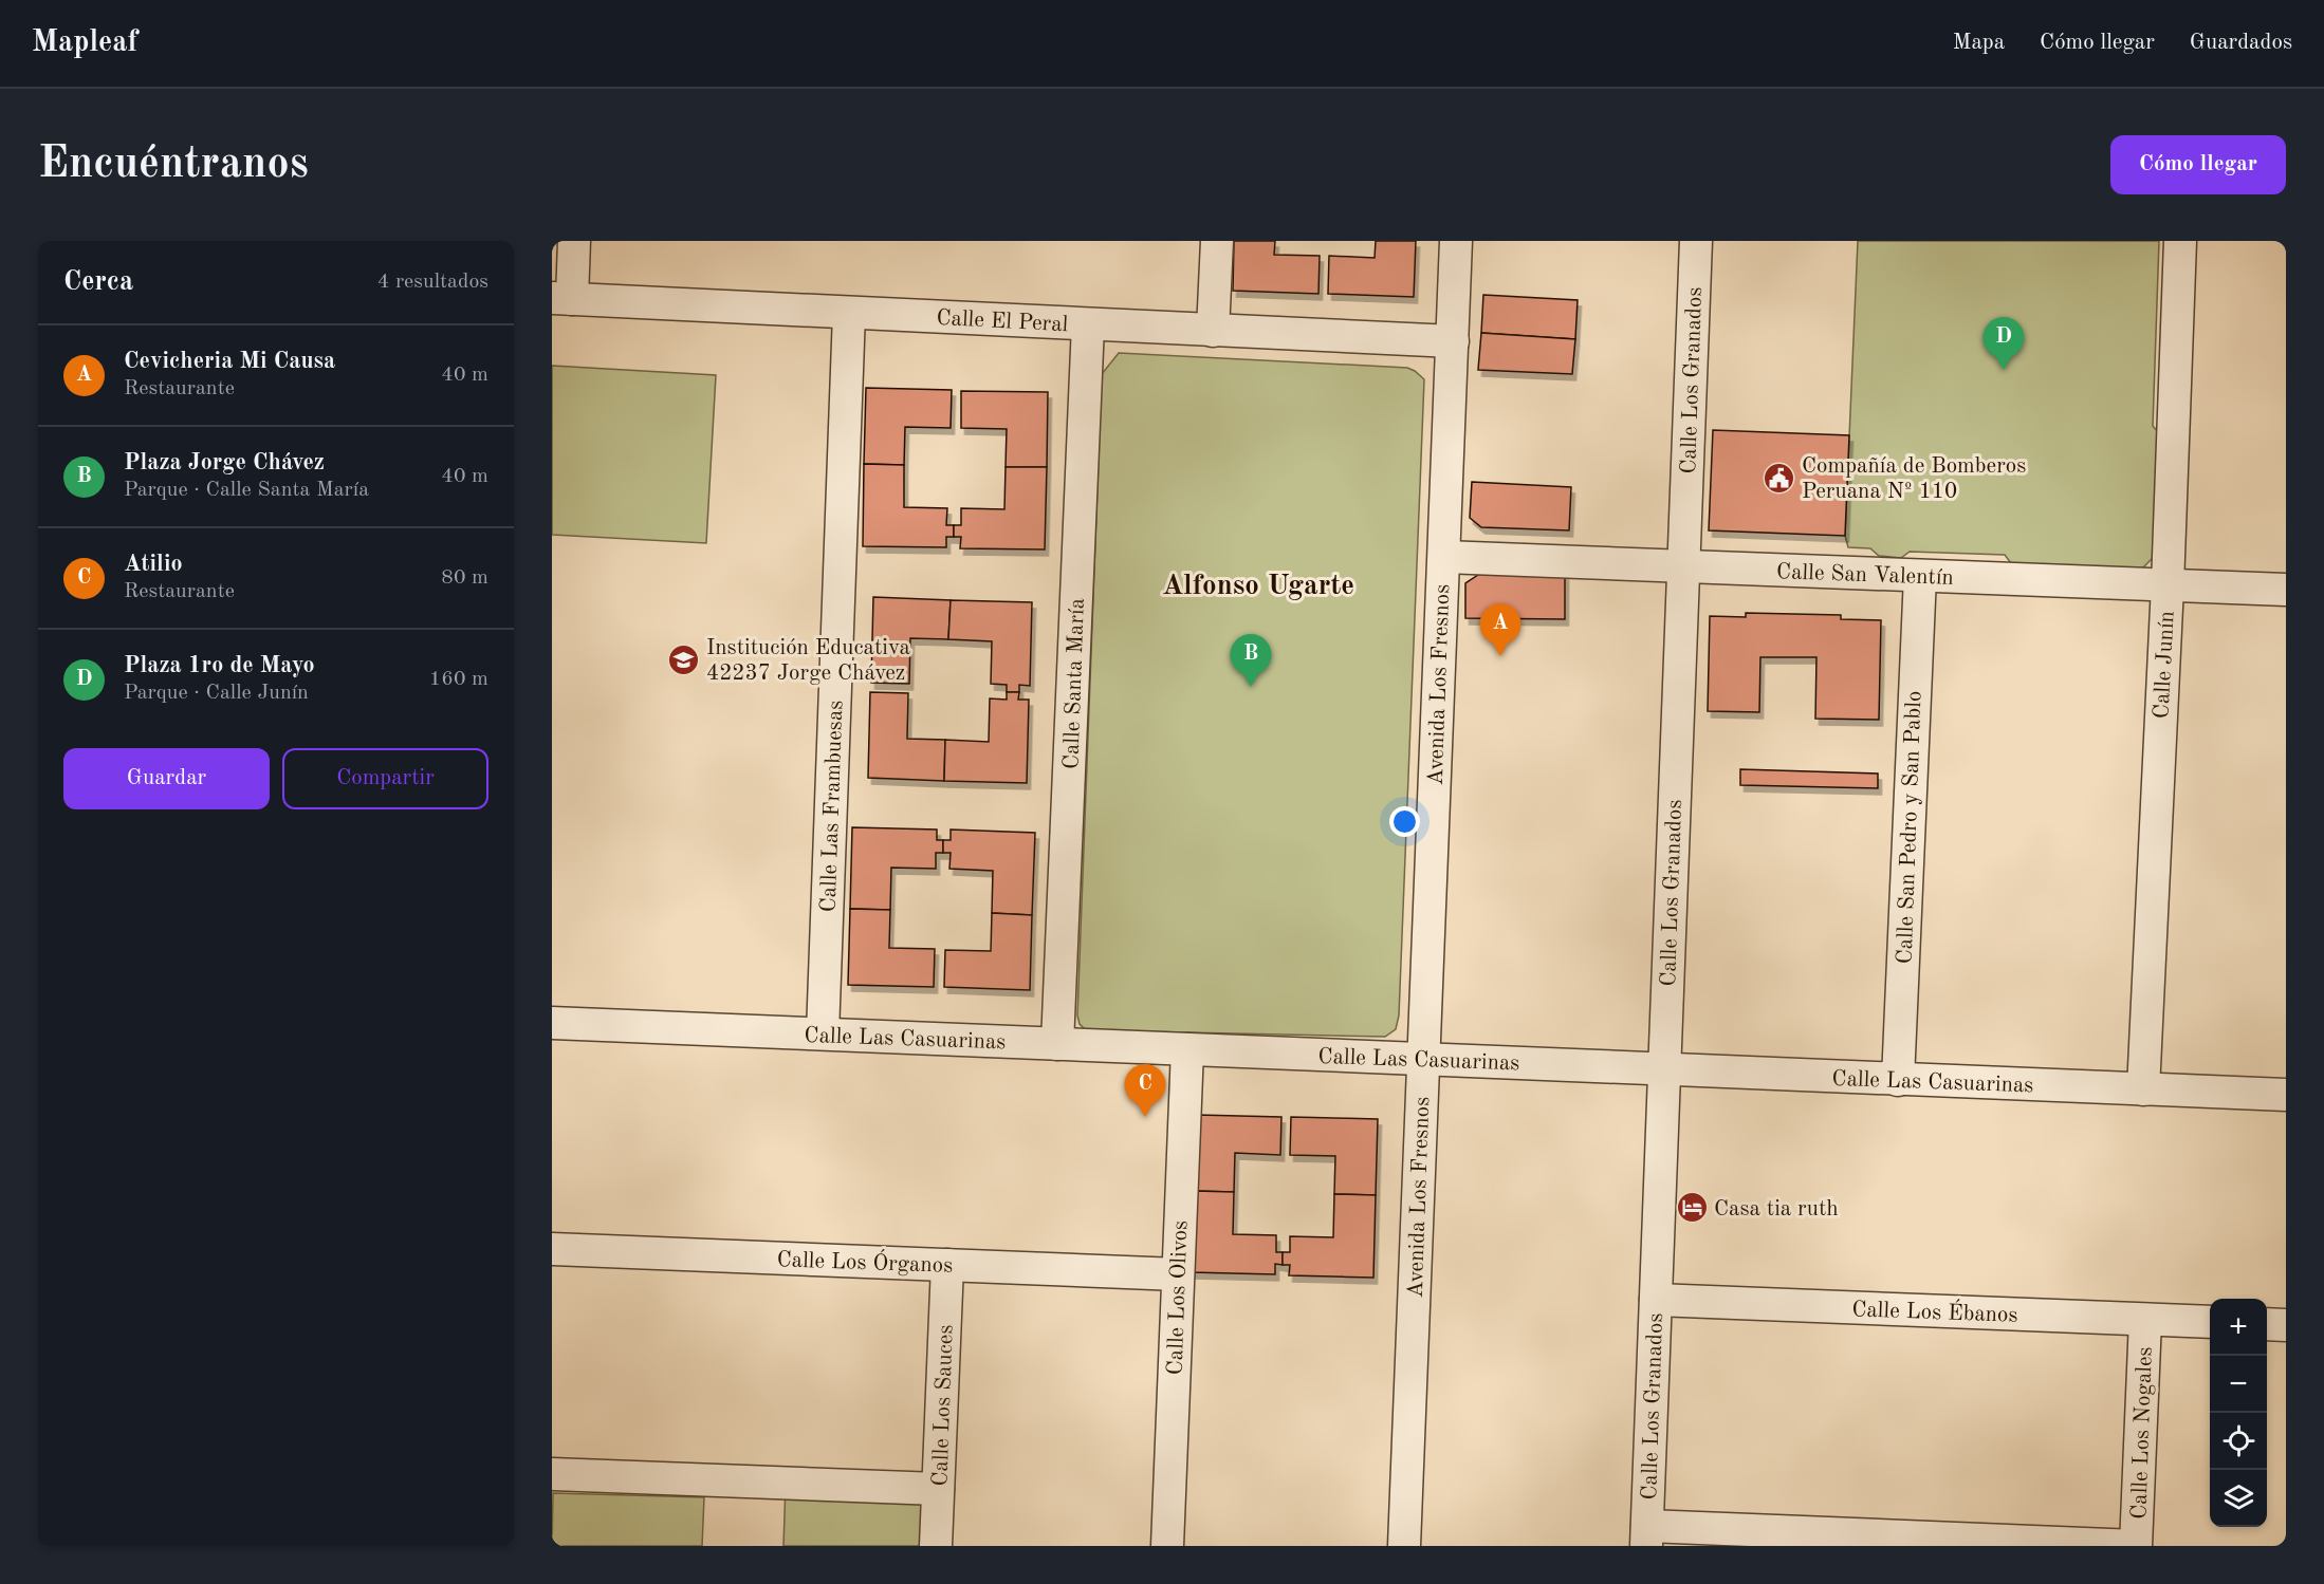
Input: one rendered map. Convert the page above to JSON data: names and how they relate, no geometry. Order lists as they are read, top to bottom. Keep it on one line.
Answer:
{"streets":{"street":["Calle El Peral","Calle Los Granados","Calle San Valentín","Calle Junín","Calle Santa María","Avenida Los Fresnos","Calle Las Frambuesas","Calle San Pedro y San Pablo","Calle Las Casuarinas","Calle Los Órganos","Calle Los Olivos","Calle Los Ébanos","Calle Los Sauces","Calle Los Nogales"]},"crossings":[["Calle El Peral","Calle Santa María"],["Calle El Peral","Avenida Los Fresnos"],["Calle El Peral","Calle Las Frambuesas"],["Calle Los Granados","Calle San Valentín"],["Calle Los Granados","Calle Las Casuarinas"],["Calle Los Granados","Calle Los Ébanos"],["Calle San Valentín","Calle Junín"],["Calle San Valentín","Avenida Los Fresnos"],["Calle San Valentín","Calle San Pedro y San Pablo"],["Calle Junín","Calle Las Casuarinas"],["Calle Santa María","Calle Las Casuarinas"],["Avenida Los Fresnos","Calle Las Casuarinas"],["Calle Las Frambuesas","Calle Las Casuarinas"],["Calle San Pedro y San Pablo","Calle Las Casuarinas"],["Calle Las Casuarinas","Calle Los Olivos"],["Calle Los Órganos","Calle Los Olivos"],["Calle Los Órganos","Calle Los Sauces"],["Calle Los Ébanos","Calle Los Nogales"]],"districts":["Alfonso Ugarte"],"places":{"public building":["Compañía de Bomberos Peruana Nº 110"],"school or university":["Institución Educativa 42237 Jorge Chávez"],"hotel":["Casa tia ruth"]},"page":{"header":"Mapleaf","nav":["Mapa","Cómo llegar","Guardados"],"buttons":["Cómo llegar",["Guardar","Compartir"]],"title":"Encuéntranos","heading":["Cerca","4 resultados"],"pins":["D","A","B","C"],"list":[{"mark":"A","name":"Cevicheria Mi Causa","note":"Restaurante","value":"40 m"},{"mark":"B","name":"Plaza Jorge Chávez","note":"Parque · Calle Santa María","value":"40 m"},{"mark":"C","name":"Atilio","note":"Restaurante","value":"80 m"},{"mark":"D","name":"Plaza 1ro de Mayo","note":"Parque · Calle Junín","value":"160 m"}],"map_buttons":["+","−"]}}
